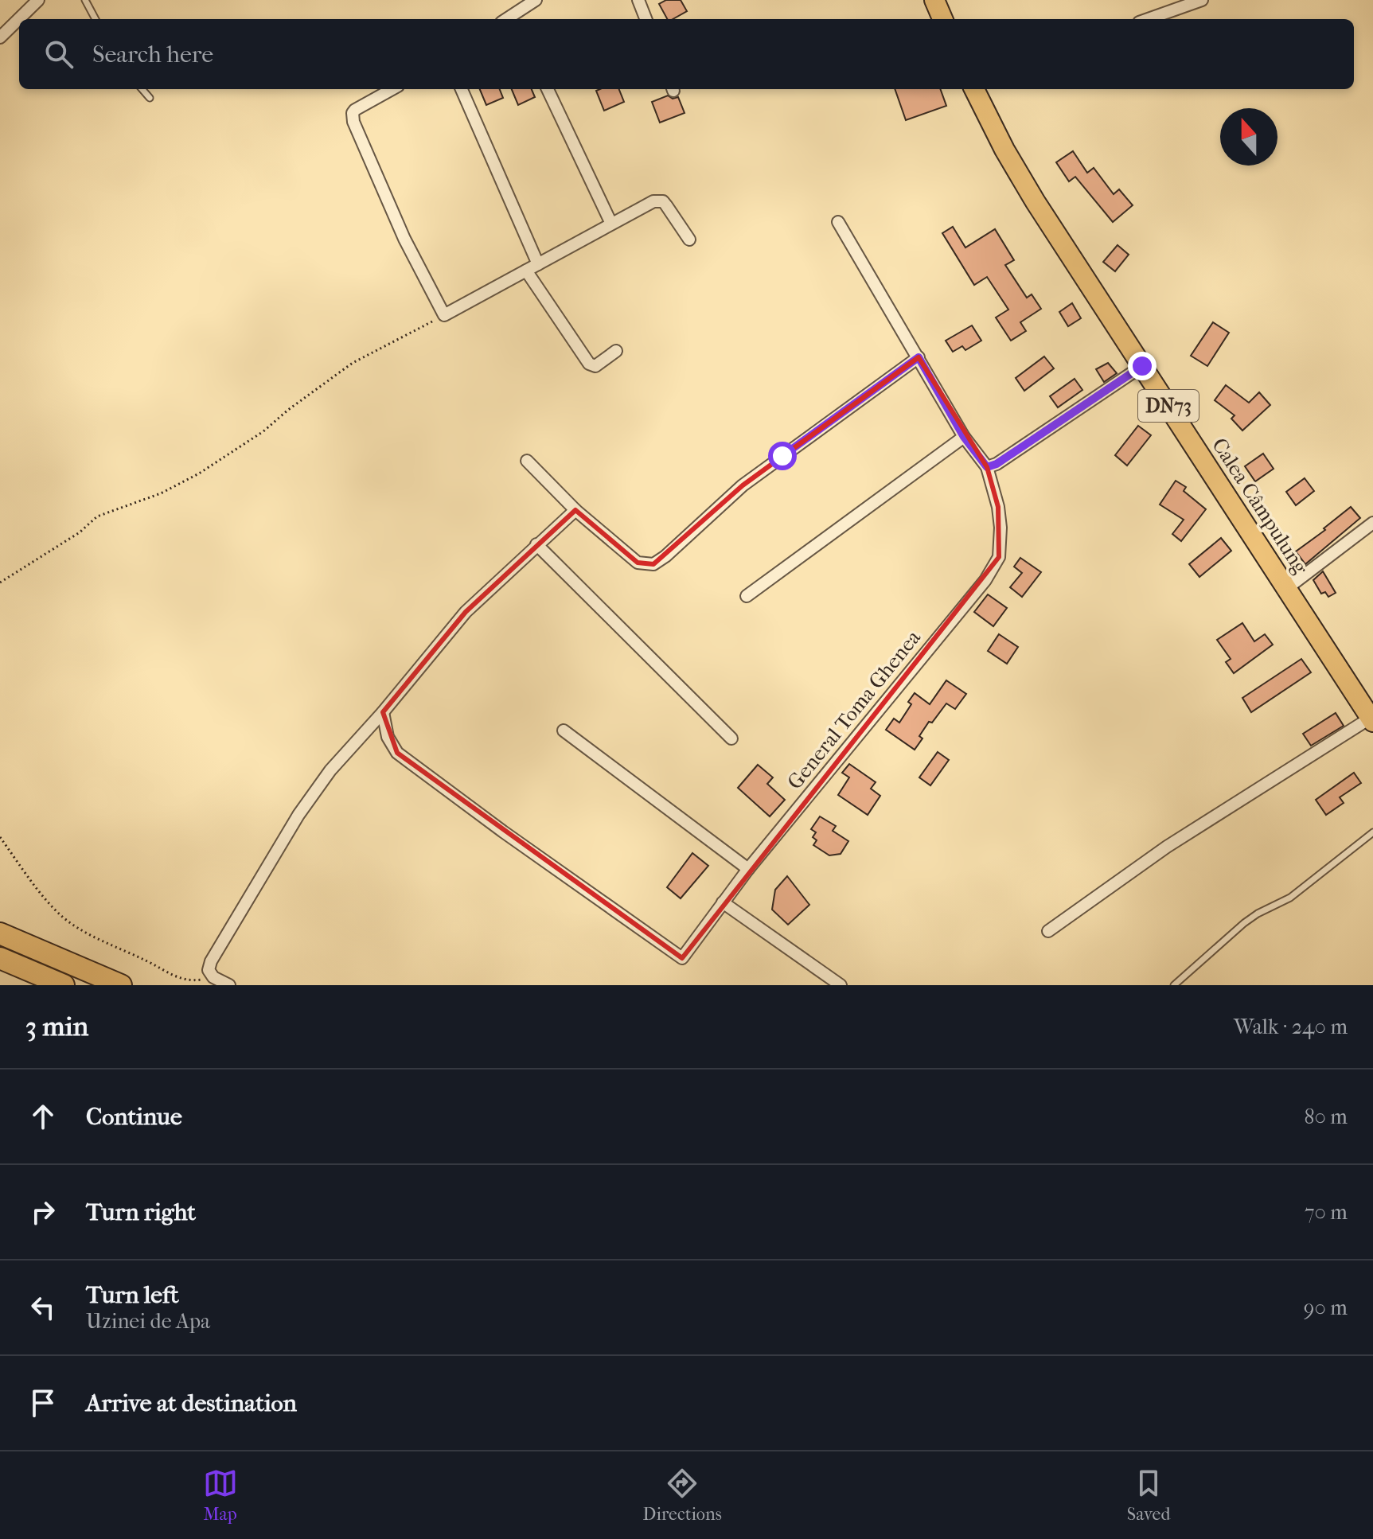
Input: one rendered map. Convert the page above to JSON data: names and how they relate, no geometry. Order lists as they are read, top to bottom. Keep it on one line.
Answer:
{"streets":{"highway":["DN73","Calea Câmpulung"],"street":["General Toma Ghenea"]},"north":"top","page":{"search":"Search here","heading":["3 min","Walk · 240 m"],"list":[["Continue","80 m"],["Turn right","70 m"],["Turn left","Uzinei de Apa","90 m"],"Arrive at destination"],"nav":["Map","Directions","Saved"]}}
